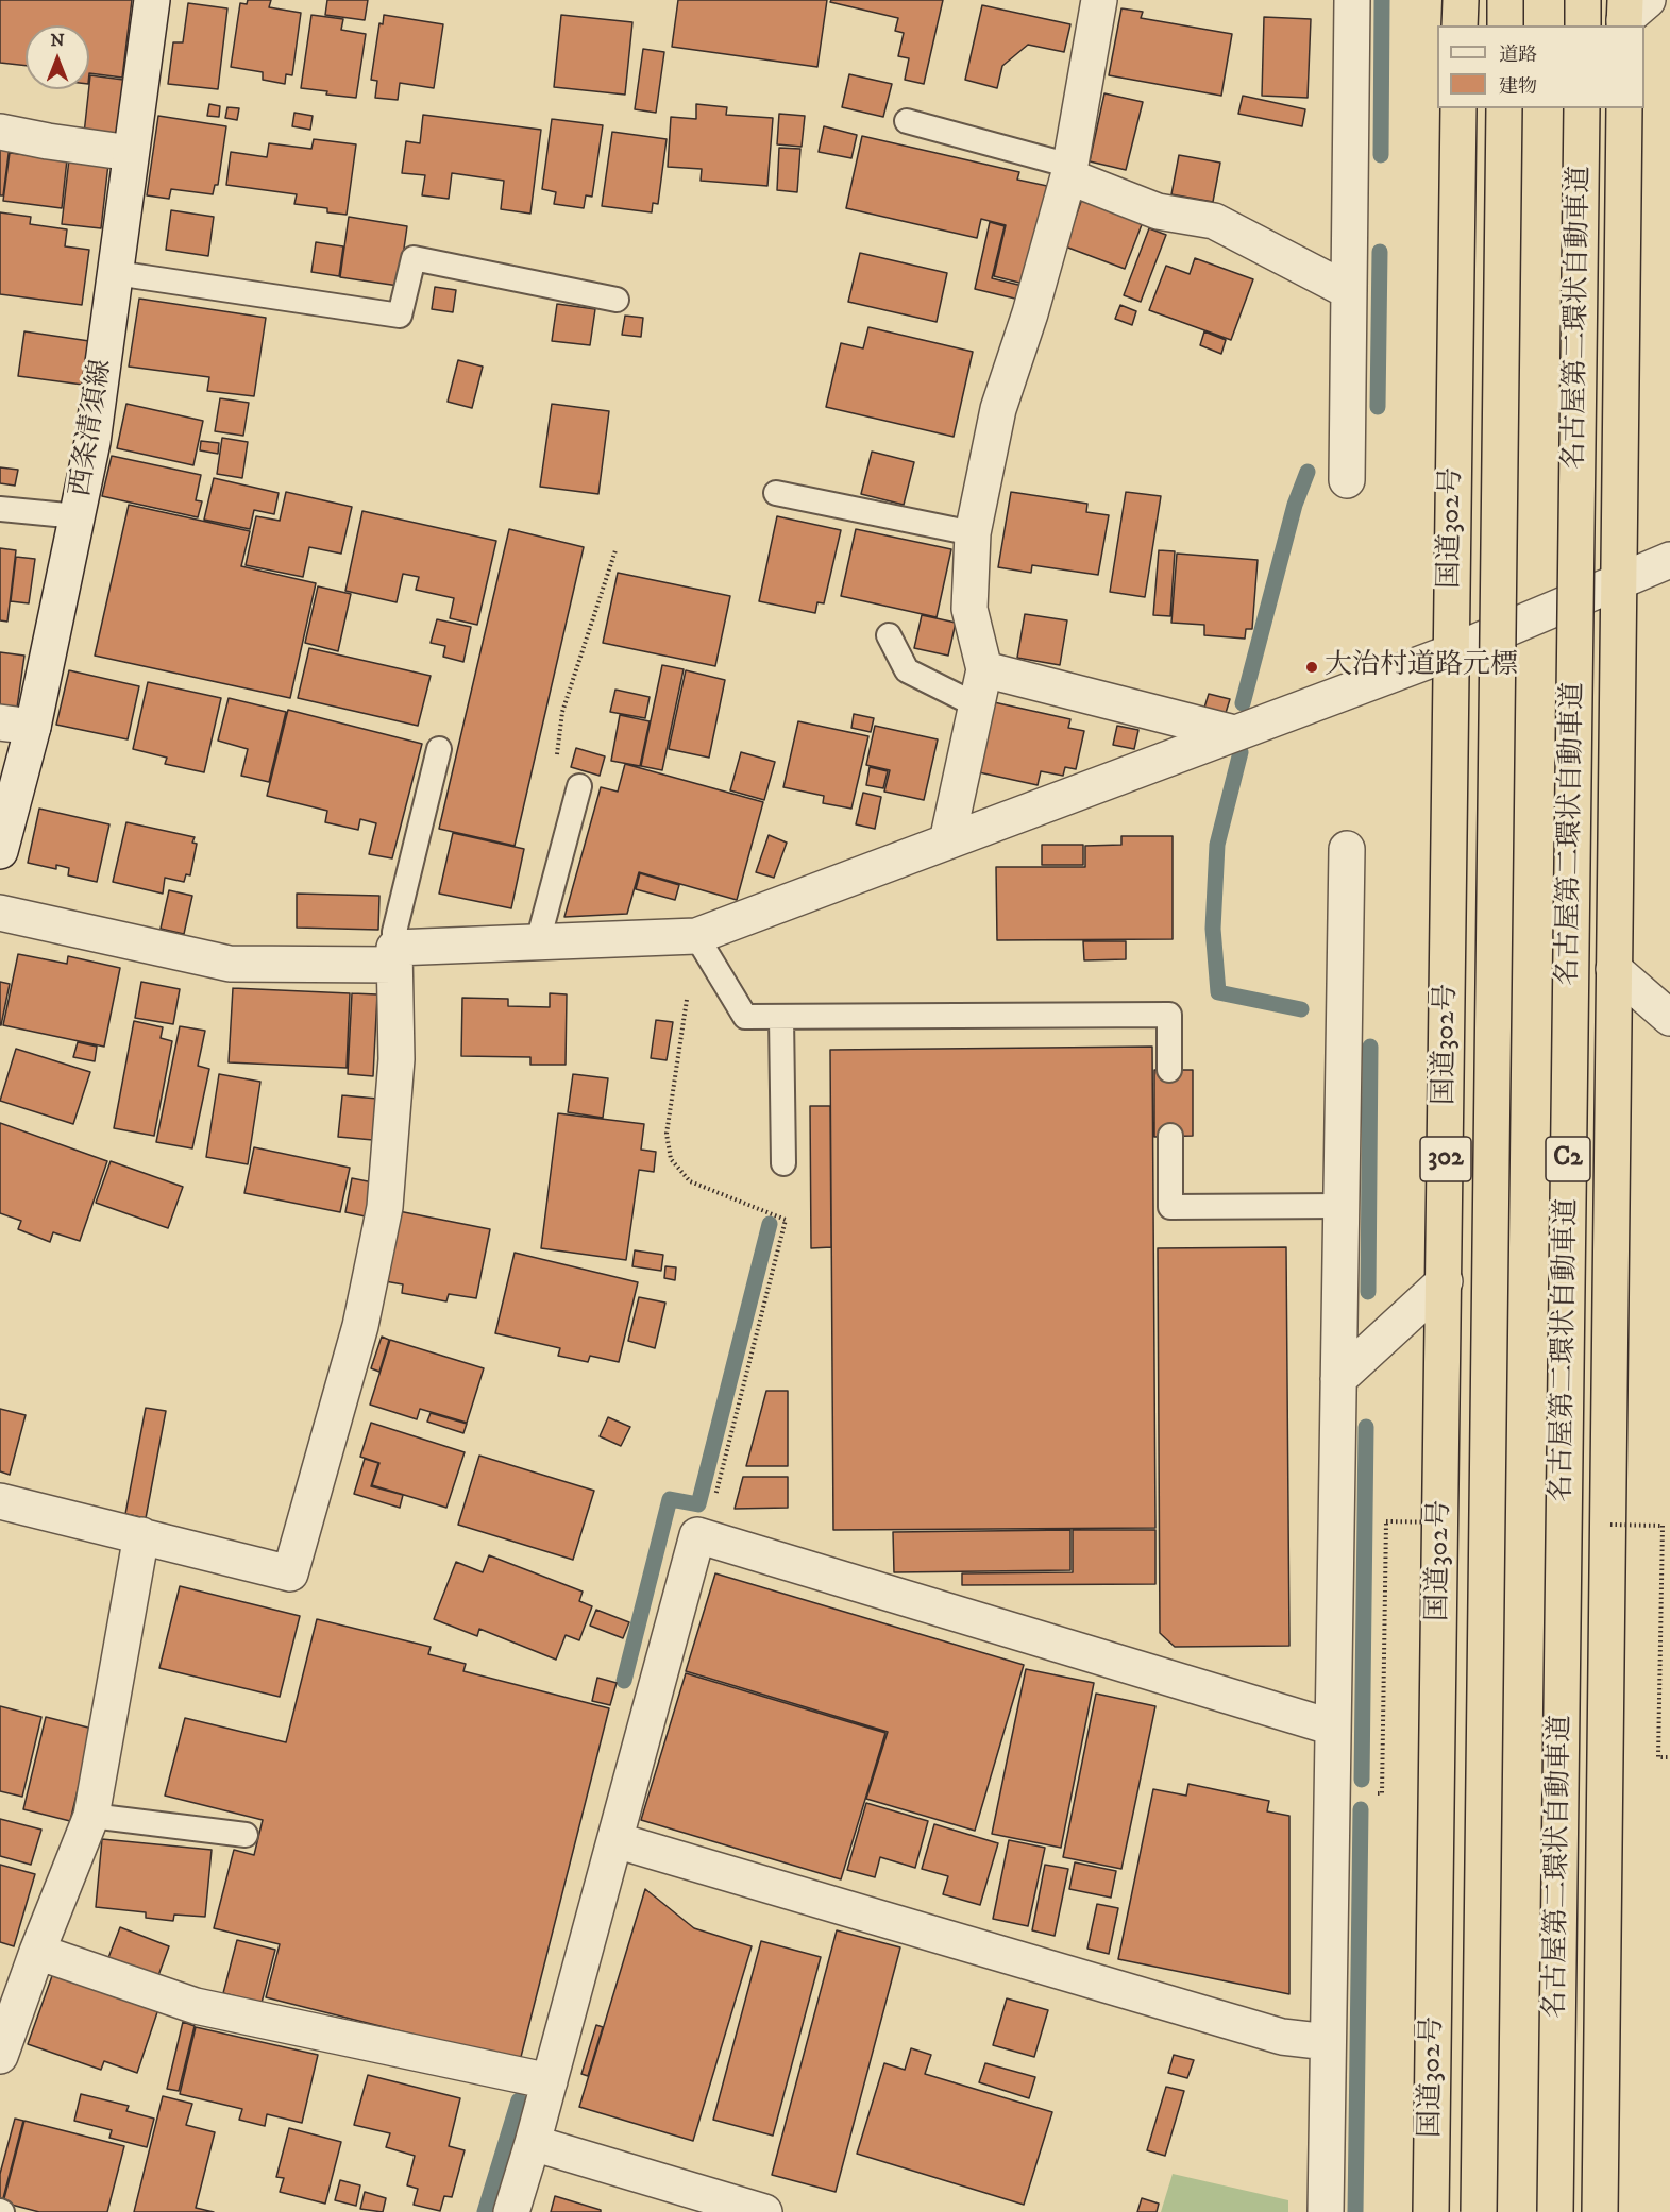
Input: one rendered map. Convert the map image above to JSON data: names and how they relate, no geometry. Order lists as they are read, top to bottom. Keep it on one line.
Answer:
{"streets":{"highway":["名古屋第二環状自動車道","国道302号","302","C2"],"street":["西条清須線"]},"places":["大治村道路元標"],"legend":["道路","建物"],"north":"top"}
